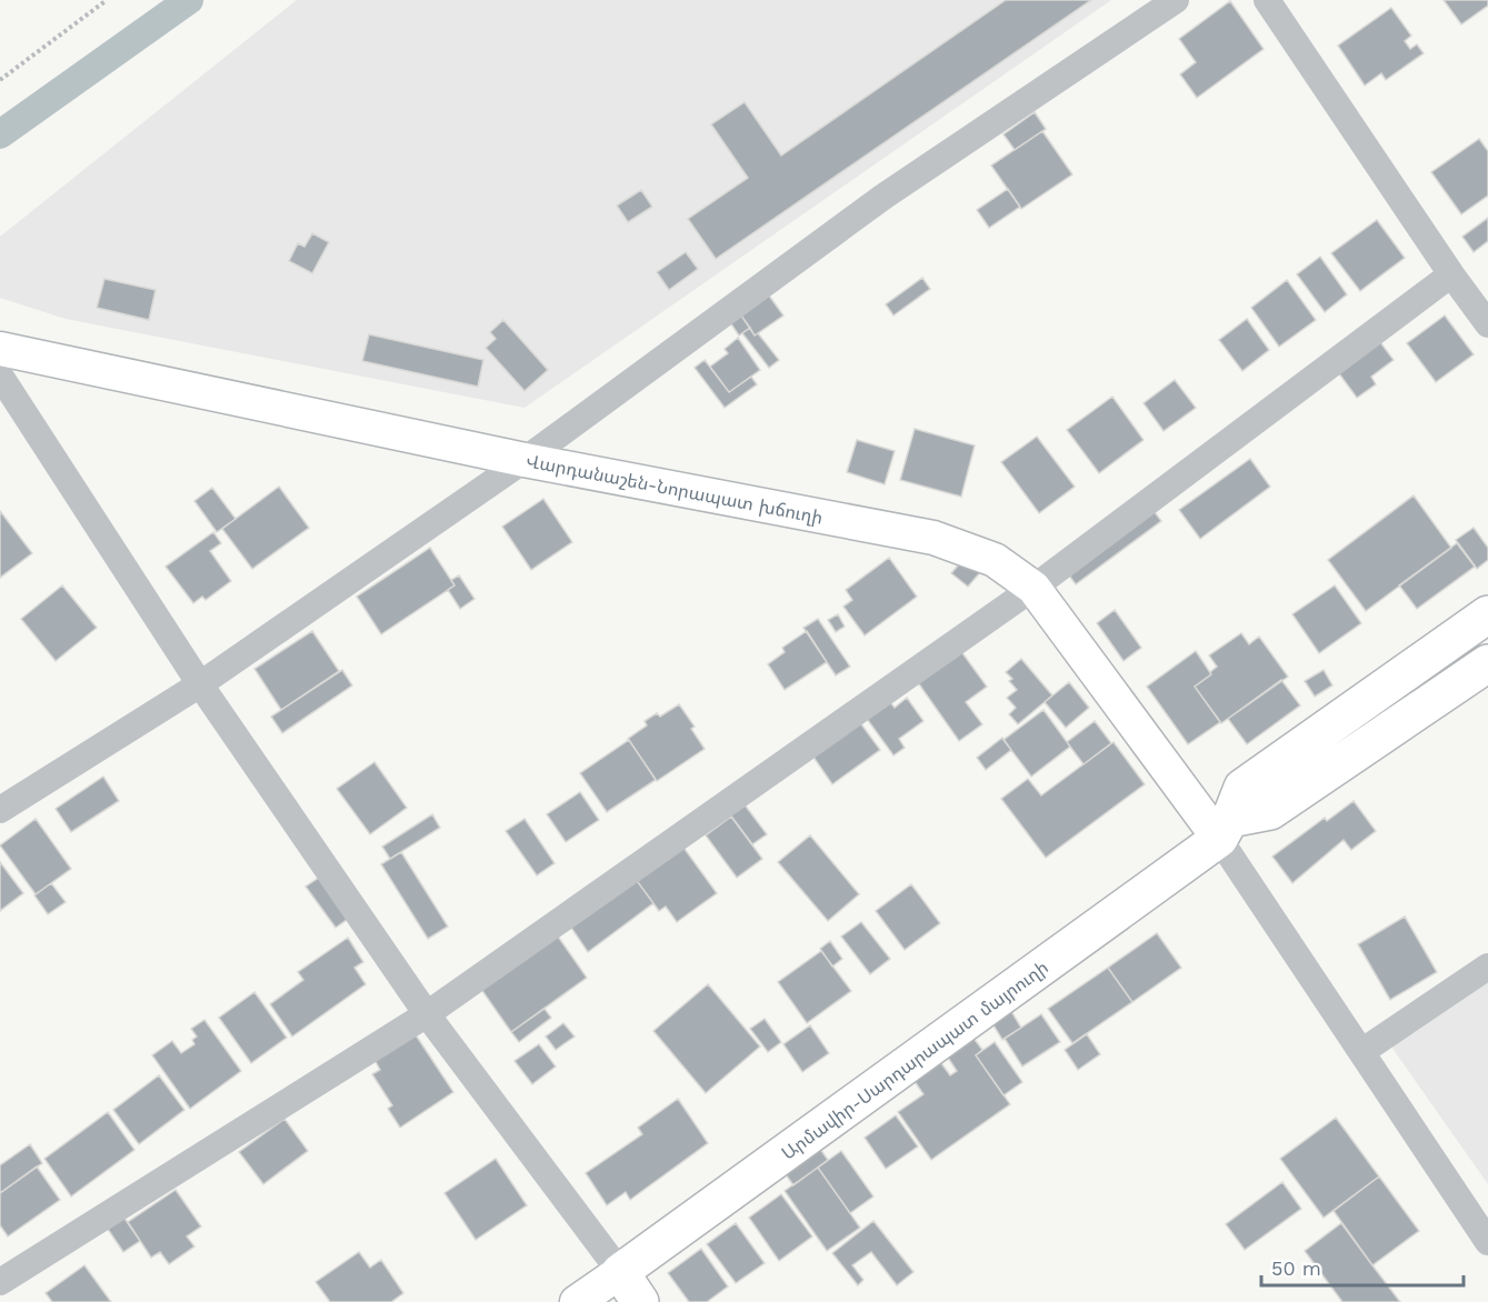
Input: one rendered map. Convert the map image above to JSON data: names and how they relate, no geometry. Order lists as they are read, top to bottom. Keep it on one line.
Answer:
{"streets":{"highway":["Արմավիր-Սարդարապատ մայրուղի"],"main road":["Վարդանաշեն-Նորապատ խճուղի"]},"crossings":[["Վարդանաշեն-Նորապատ խճուղի","Արմավիր-Սարդարապատ մայրուղի"]],"scale_bar":"50 m"}
